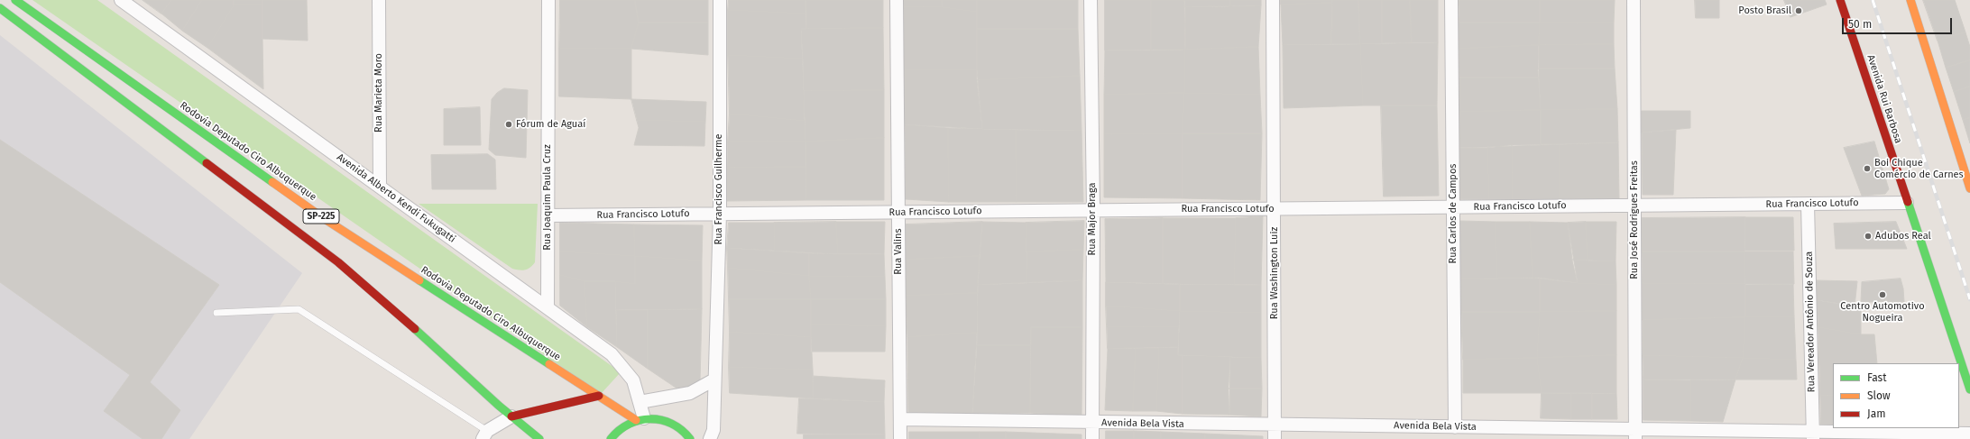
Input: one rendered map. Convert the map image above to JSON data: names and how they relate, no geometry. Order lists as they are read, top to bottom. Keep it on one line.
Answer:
{"streets":{"main road":["Avenida Rui Barbosa","Rodovia Deputado Ciro Albuquerque","SP-225"],"street":["Rua Marieta Moro","Rua Francisco Guilherme","Rua Joaquim Paula Cruz","Avenida Alberto Kendi Fukugatti","Rua Francisco Lotufo","Rua Carlos de Campos","Rua Major Braga","Rua José Rodrigues Freitas","Rua Valins","Rua Washington Luiz","Rua Vereador Antônio de Souza","Avenida Bela Vista"]},"crossings":[["Rua Marieta Moro","Avenida Alberto Kendi Fukugatti"],["Avenida Rui Barbosa","Rua Francisco Lotufo"],["Rodovia Deputado Ciro Albuquerque","Avenida Alberto Kendi Fukugatti"],["Rua Francisco Guilherme","Rua Francisco Lotufo"],["Rua Joaquim Paula Cruz","Avenida Alberto Kendi Fukugatti"],["Rua Joaquim Paula Cruz","Rua Francisco Lotufo"],["Rua Francisco Lotufo","Rua Carlos de Campos"],["Rua Francisco Lotufo","Rua Major Braga"],["Rua Francisco Lotufo","Rua José Rodrigues Freitas"],["Rua Francisco Lotufo","Rua Valins"],["Rua Francisco Lotufo","Rua Washington Luiz"],["Rua Francisco Lotufo","Rua Vereador Antônio de Souza"],["Rua Carlos de Campos","Avenida Bela Vista"],["Rua Major Braga","Avenida Bela Vista"],["Rua José Rodrigues Freitas","Avenida Bela Vista"],["Rua Valins","Avenida Bela Vista"],["Rua Washington Luiz","Avenida Bela Vista"],["Rua Vereador Antônio de Souza","Avenida Bela Vista"]],"places":["Posto Brasil","Fórum de Aguaí","Boi Chique Comércio de Carnes","Adubos Real","Centro Automotivo Nogueira"],"legend":["Fast","Slow","Jam"],"scale_bar":"50 m"}
